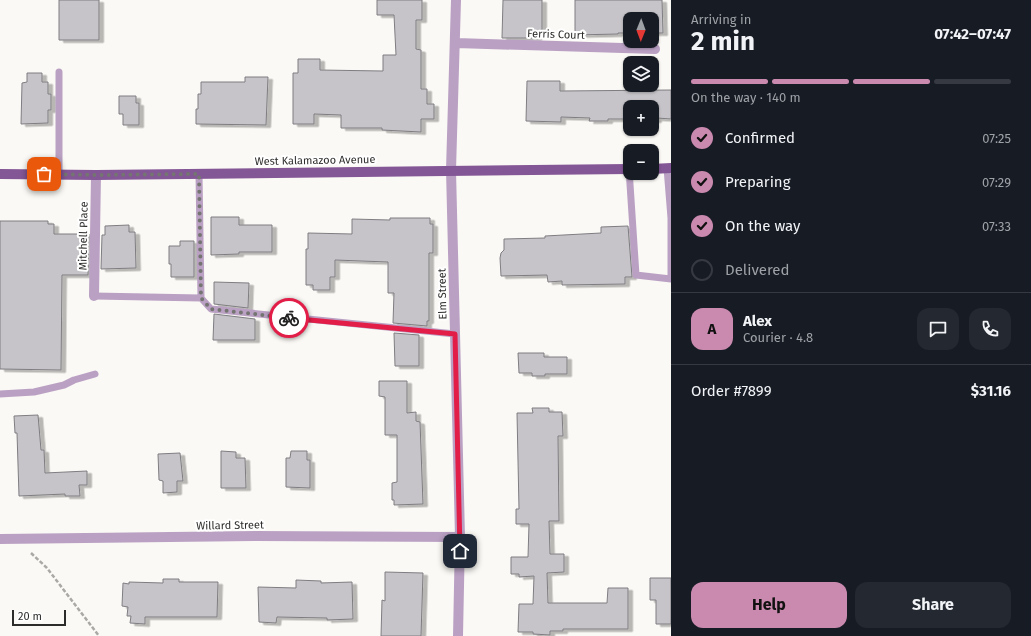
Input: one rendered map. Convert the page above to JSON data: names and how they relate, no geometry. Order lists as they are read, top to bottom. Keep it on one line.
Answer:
{"streets":{"main road":["West Kalamazoo Avenue"],"street":["Ferris Court","Mitchell Place","Elm Street","Willard Street"]},"crossings":[["Ferris Court","Elm Street"],["West Kalamazoo Avenue","Mitchell Place"],["West Kalamazoo Avenue","Elm Street"],["Elm Street","Willard Street"]],"scale_bar":"20 m","north":"bottom","page":{"heading":["2 min","Arriving in","07:42–07:47"],"panel":["Alex","Courier · 4.8","Order #7899","$31.16"],"map_buttons":["+","−"],"bar":"On the way · 140 m","list":[["Confirmed","07:25"],["Preparing","07:29"],["On the way","07:33"],"Delivered"],"round":"A","buttons":["Help","Share"],"scale":"20 m"}}
